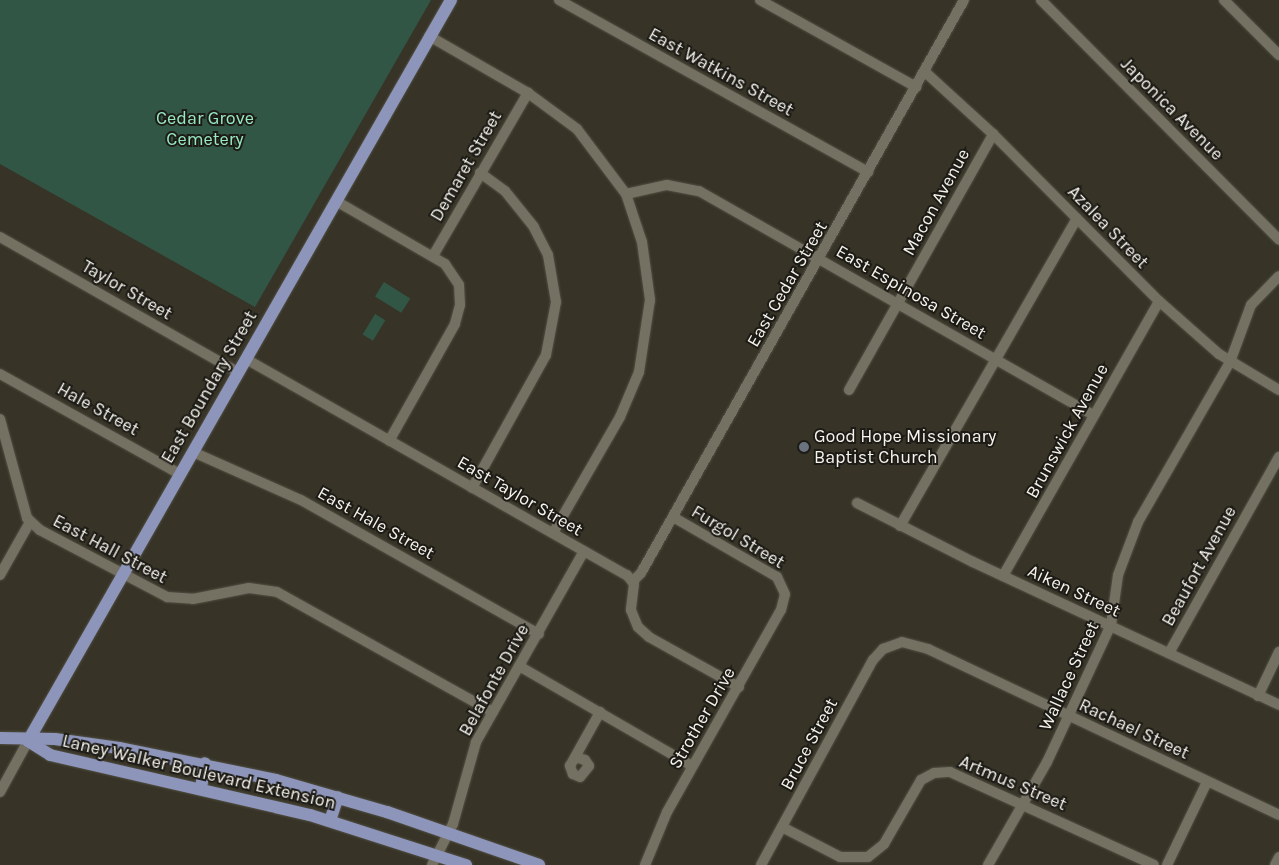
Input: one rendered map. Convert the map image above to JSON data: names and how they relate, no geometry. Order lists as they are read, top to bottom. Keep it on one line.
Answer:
{"streets":{"main road":["East Boundary Street","Laney Walker Boulevard Extension"],"street":["East Watkins Street","Japonica Avenue","Demaret Street","Macon Avenue","Azalea Street","East Cedar Street","Taylor Street","East Espinosa Street","Hale Street","Brunswick Avenue","East Taylor Street","East Hale Street","Furgol Street","East Hall Street","Beaufort Avenue","Aiken Street","Wallace Street","Belafonte Drive","Strother Drive","Rachael Street","Bruce Street","Artmus Street"]},"crossings":[["East Watkins Street","East Cedar Street"],["Macon Avenue","Azalea Street"],["Macon Avenue","East Espinosa Street"],["Azalea Street","East Cedar Street"],["Azalea Street","Brunswick Avenue"],["Azalea Street","Wallace Street"],["East Cedar Street","East Espinosa Street"],["East Cedar Street","East Taylor Street"],["East Cedar Street","Furgol Street"],["Taylor Street","East Boundary Street"],["East Espinosa Street","Brunswick Avenue"],["East Boundary Street","Hale Street"],["East Boundary Street","East Taylor Street"],["East Boundary Street","East Hale Street"],["East Boundary Street","East Hall Street"],["East Boundary Street","Laney Walker Boulevard Extension"],["Brunswick Avenue","Aiken Street"],["East Taylor Street","Belafonte Drive"],["East Hale Street","Belafonte Drive"],["Furgol Street","Strother Drive"],["East Hall Street","Belafonte Drive"],["Beaufort Avenue","Aiken Street"],["Aiken Street","Wallace Street"],["Wallace Street","Rachael Street"],["Wallace Street","Artmus Street"],["Belafonte Drive","Laney Walker Boulevard Extension"],["Rachael Street","Bruce Street"],["Bruce Street","Artmus Street"]],"parks":["Cedar Grove Cemetery"],"places":["Good Hope Missionary Baptist Church"]}
